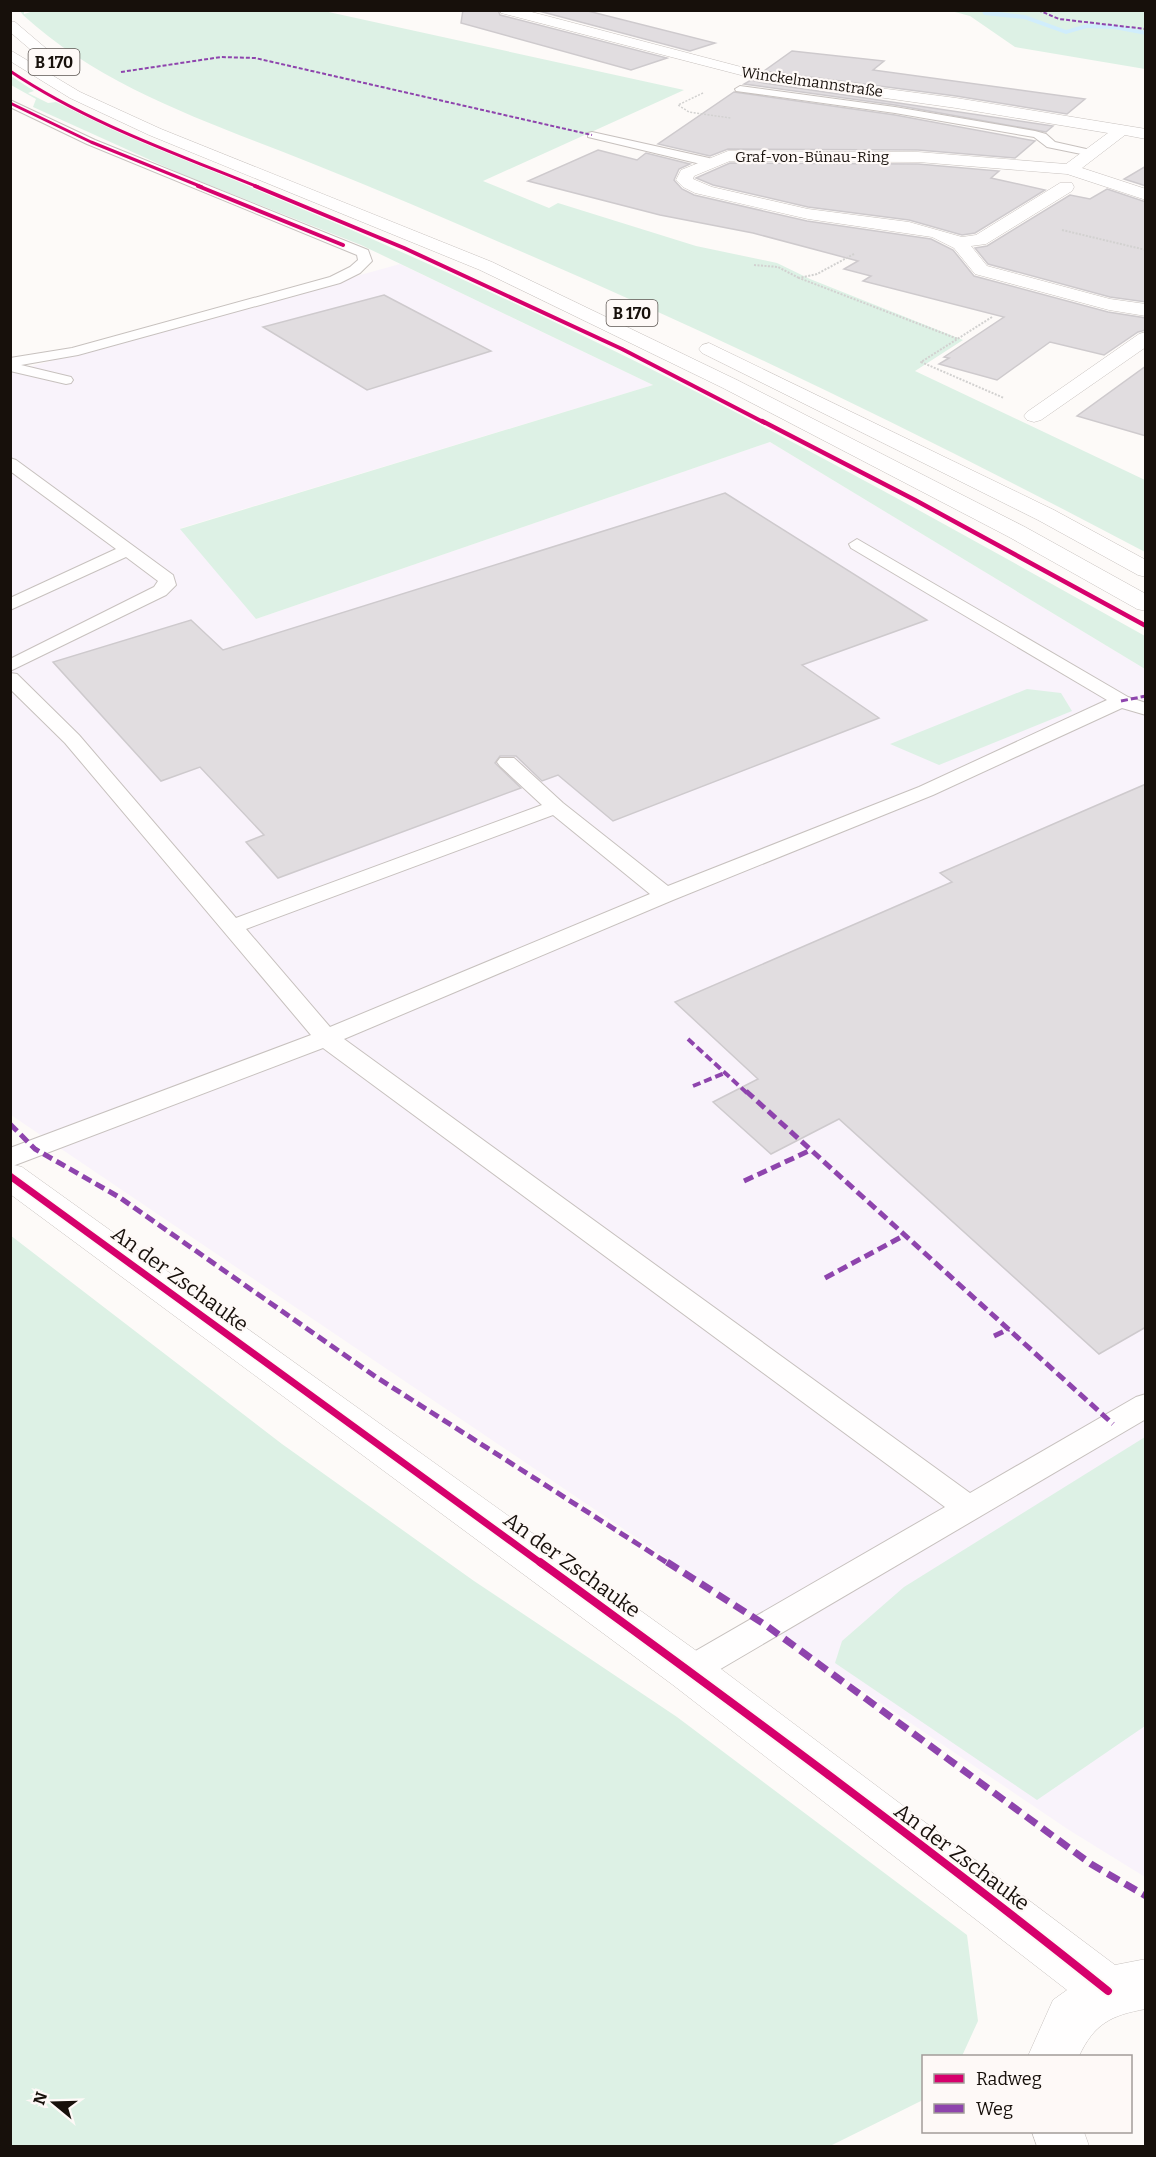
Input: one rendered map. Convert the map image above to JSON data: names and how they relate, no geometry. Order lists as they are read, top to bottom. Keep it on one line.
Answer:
{"streets":{"street":["B 170","Winckelmannstraße","Graf-von-Bünau-Ring","An der Zschauke"]},"legend":["Radweg","Weg"],"north":"left"}
